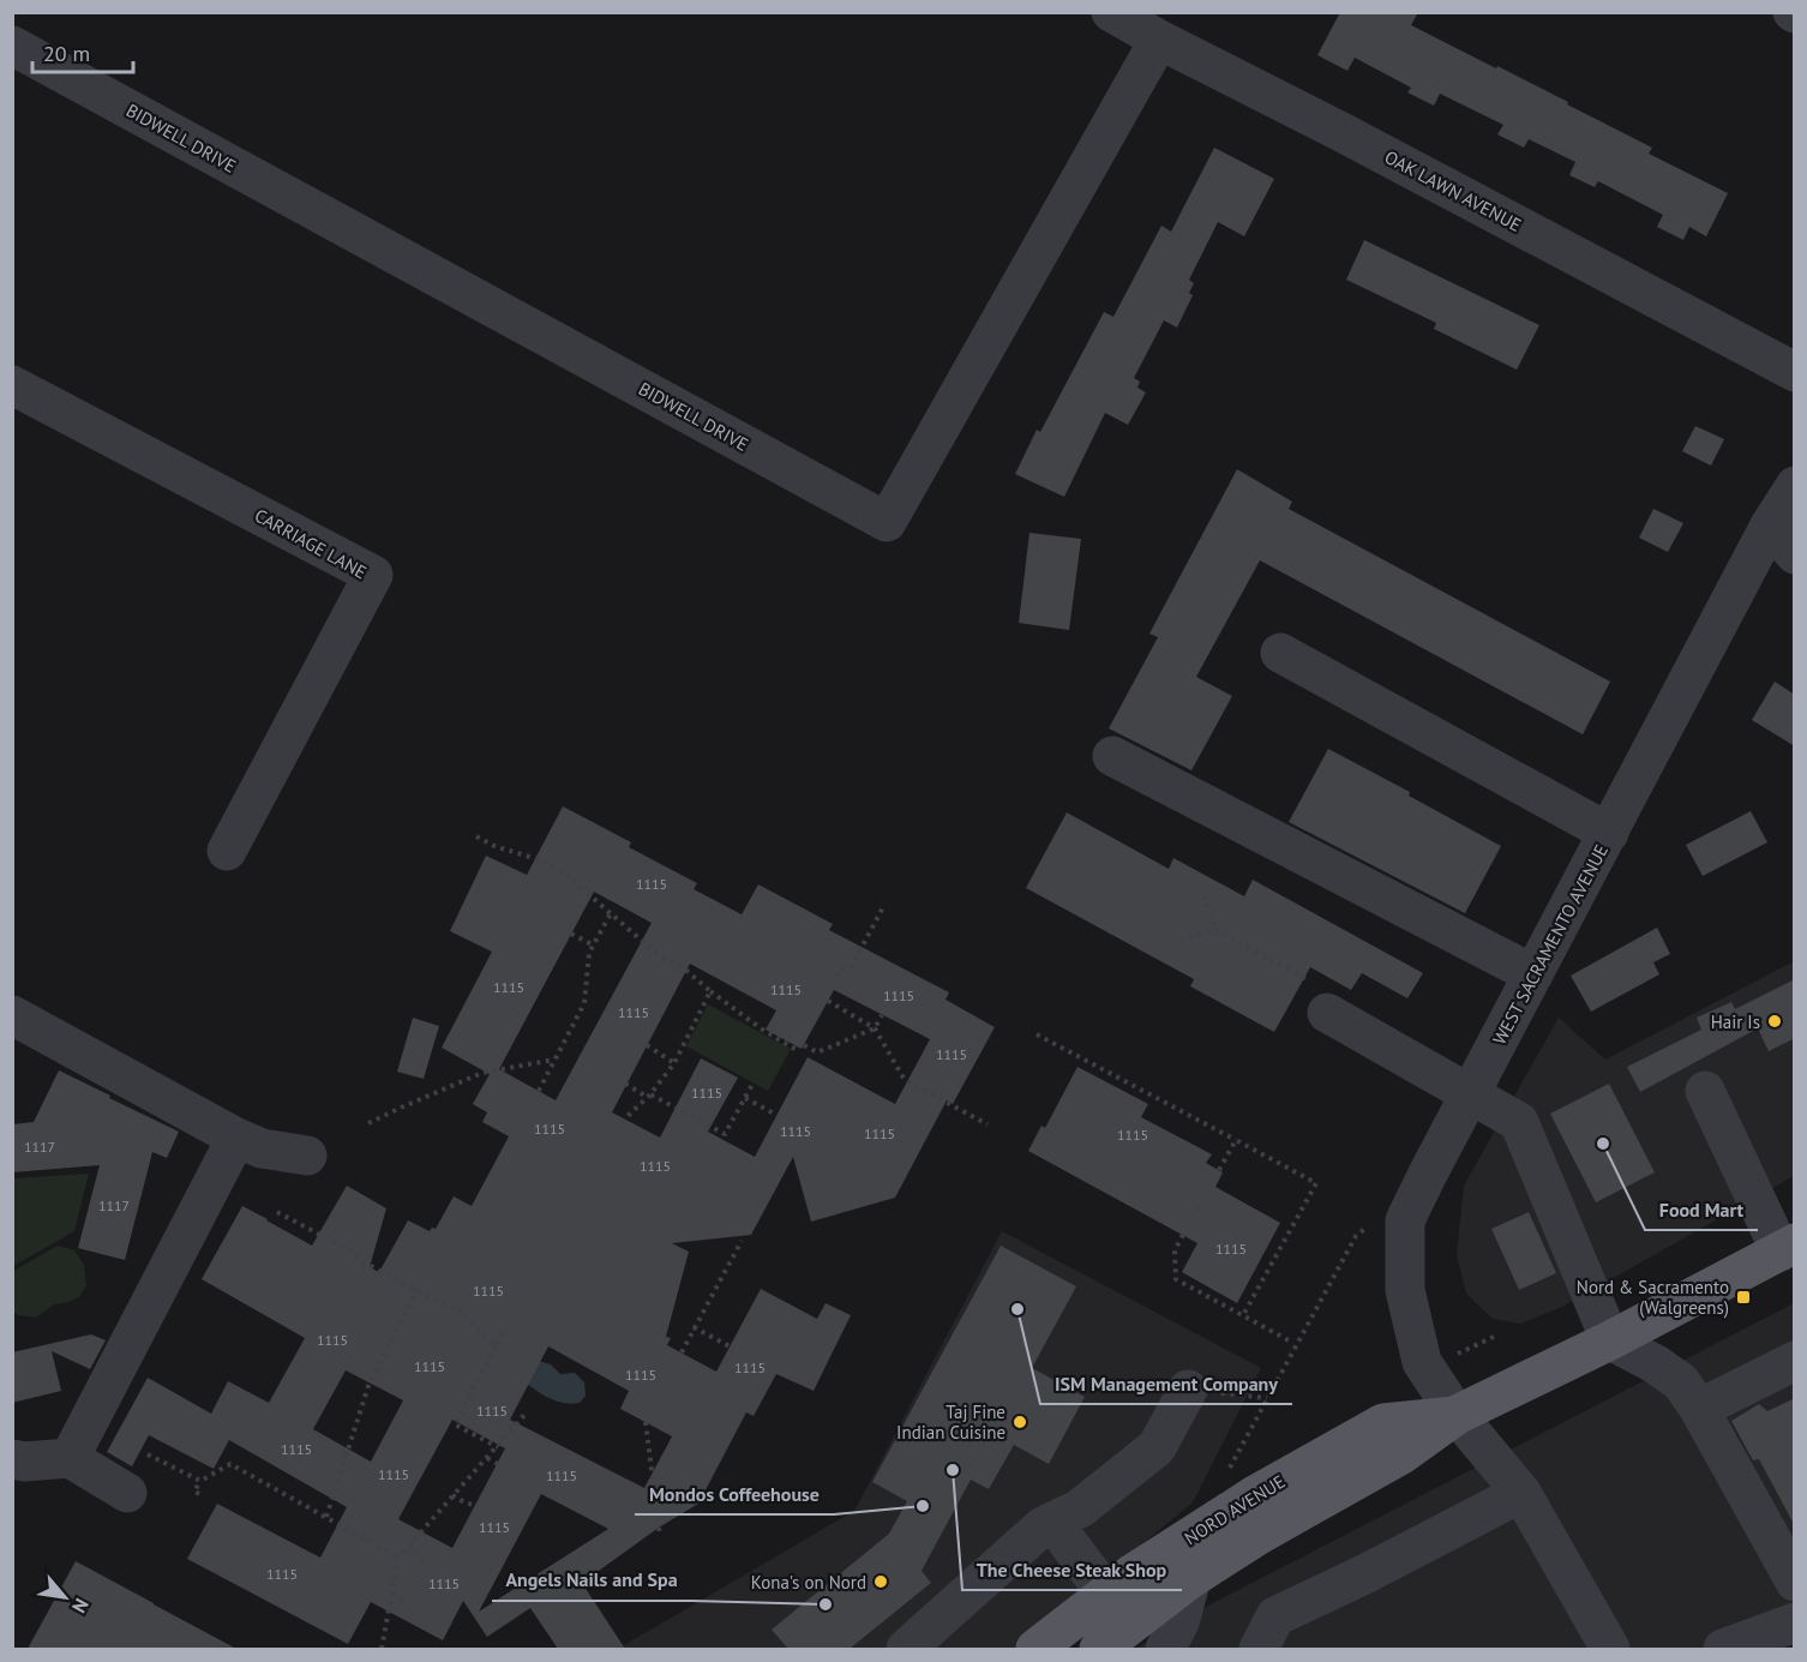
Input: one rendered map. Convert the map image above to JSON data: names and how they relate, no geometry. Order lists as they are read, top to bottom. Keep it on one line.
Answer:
{"streets":{"main road":["NORD AVENUE"],"street":["BIDWELL DRIVE","OAK LAWN AVENUE","CARRIAGE LANE","WEST SACRAMENTO AVENUE"]},"crossings":[["BIDWELL DRIVE","OAK LAWN AVENUE"],["WEST SACRAMENTO AVENUE","NORD AVENUE"]],"places":{"other":["Hair Is","Food Mart","ISM Management Company","Taj Fine Indian Cuisine","The Cheese Steak Shop","Mondos Coffeehouse","Kona's on Nord","Angels Nails and Spa"],"transit":["Nord & Sacramento (Walgreens)"]},"house_numbers":["1115","1115","1115","1115","1115","1115","1115","1115","1115","1115","1115","1117","1115","1117","1115","1115","1115","1115","1115","1115","1115","1115","1115","1115","1115","1115","1115"],"scale_bar":"20 m","north":"bottom right"}
